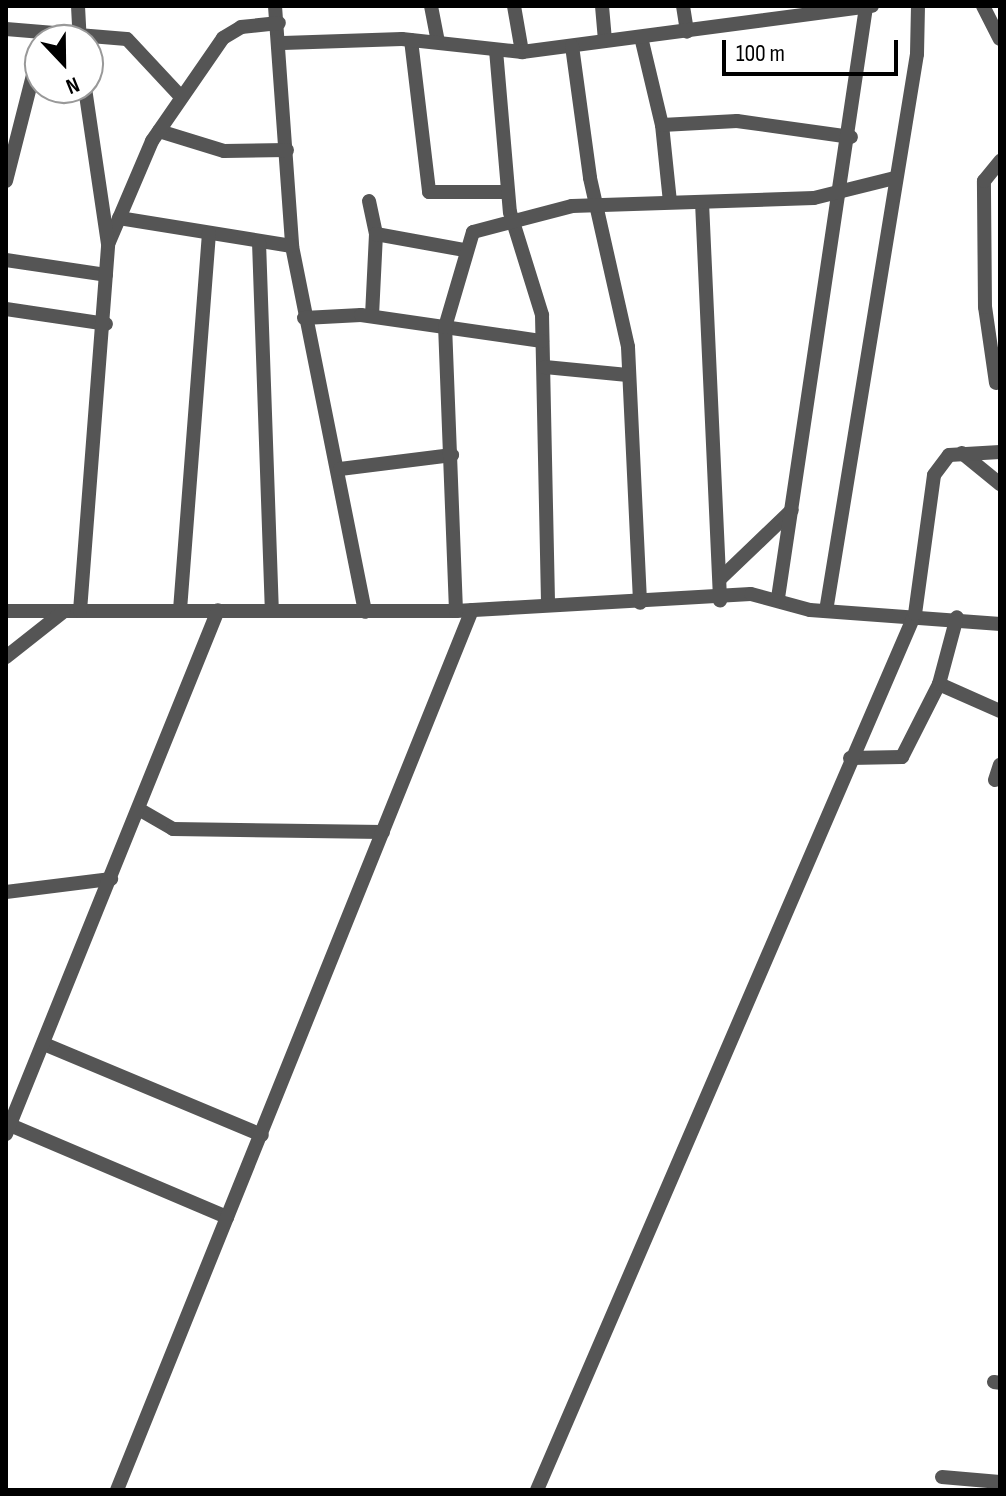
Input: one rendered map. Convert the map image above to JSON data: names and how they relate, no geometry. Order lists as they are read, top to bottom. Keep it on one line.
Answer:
{"scale_bar":"100 m","north":"bottom"}
